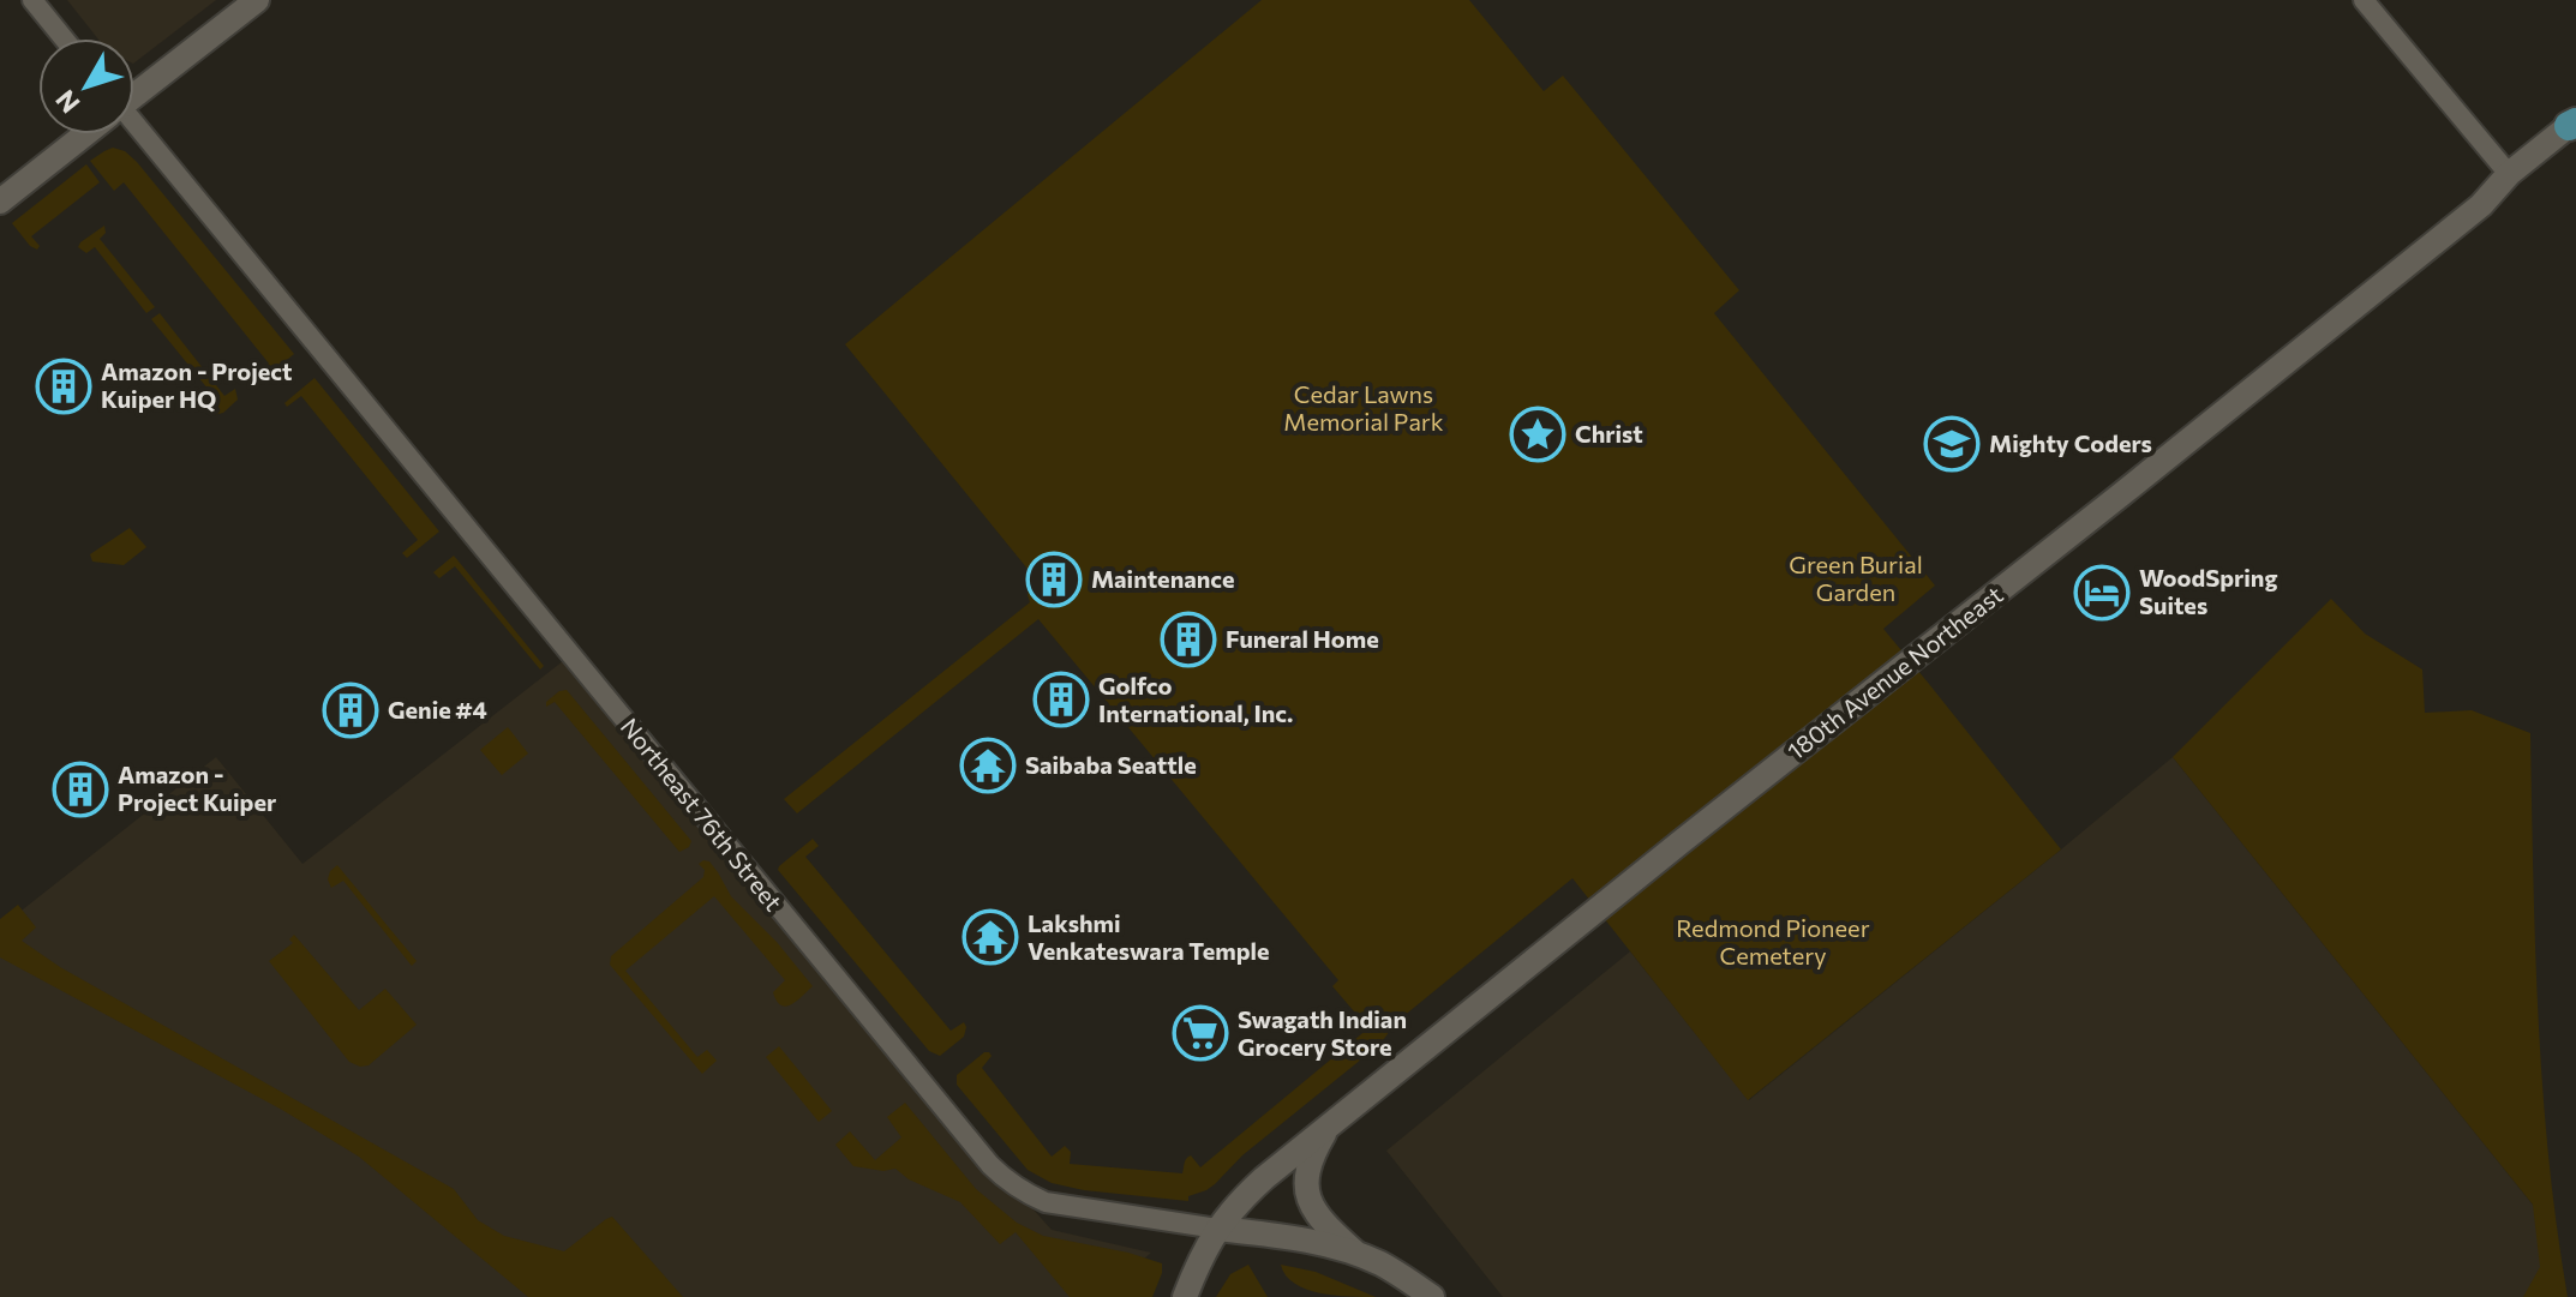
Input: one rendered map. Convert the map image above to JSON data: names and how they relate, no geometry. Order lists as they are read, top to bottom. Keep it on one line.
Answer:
{"streets":{"street":["180th Avenue Northeast","Northeast 76th Street"]},"crossings":[["180th Avenue Northeast","Northeast 76th Street"]],"parks":["Cedar Lawns Memorial Park","Green Burial Garden","Redmond Pioneer Cemetery"],"places":{"building":["Amazon - Project Kuiper HQ","Maintenance","Funeral Home","Golfco International, Inc.","Genie #4","Amazon - Project Kuiper"],"place":["Christ"],"school or university":["Mighty Coders"],"hotel":["WoodSpring Suites"],"temple":["Saibaba Seattle","Lakshmi Venkateswara Temple"],"supermarket":["Swagath Indian Grocery Store"]},"north":"bottom left"}
